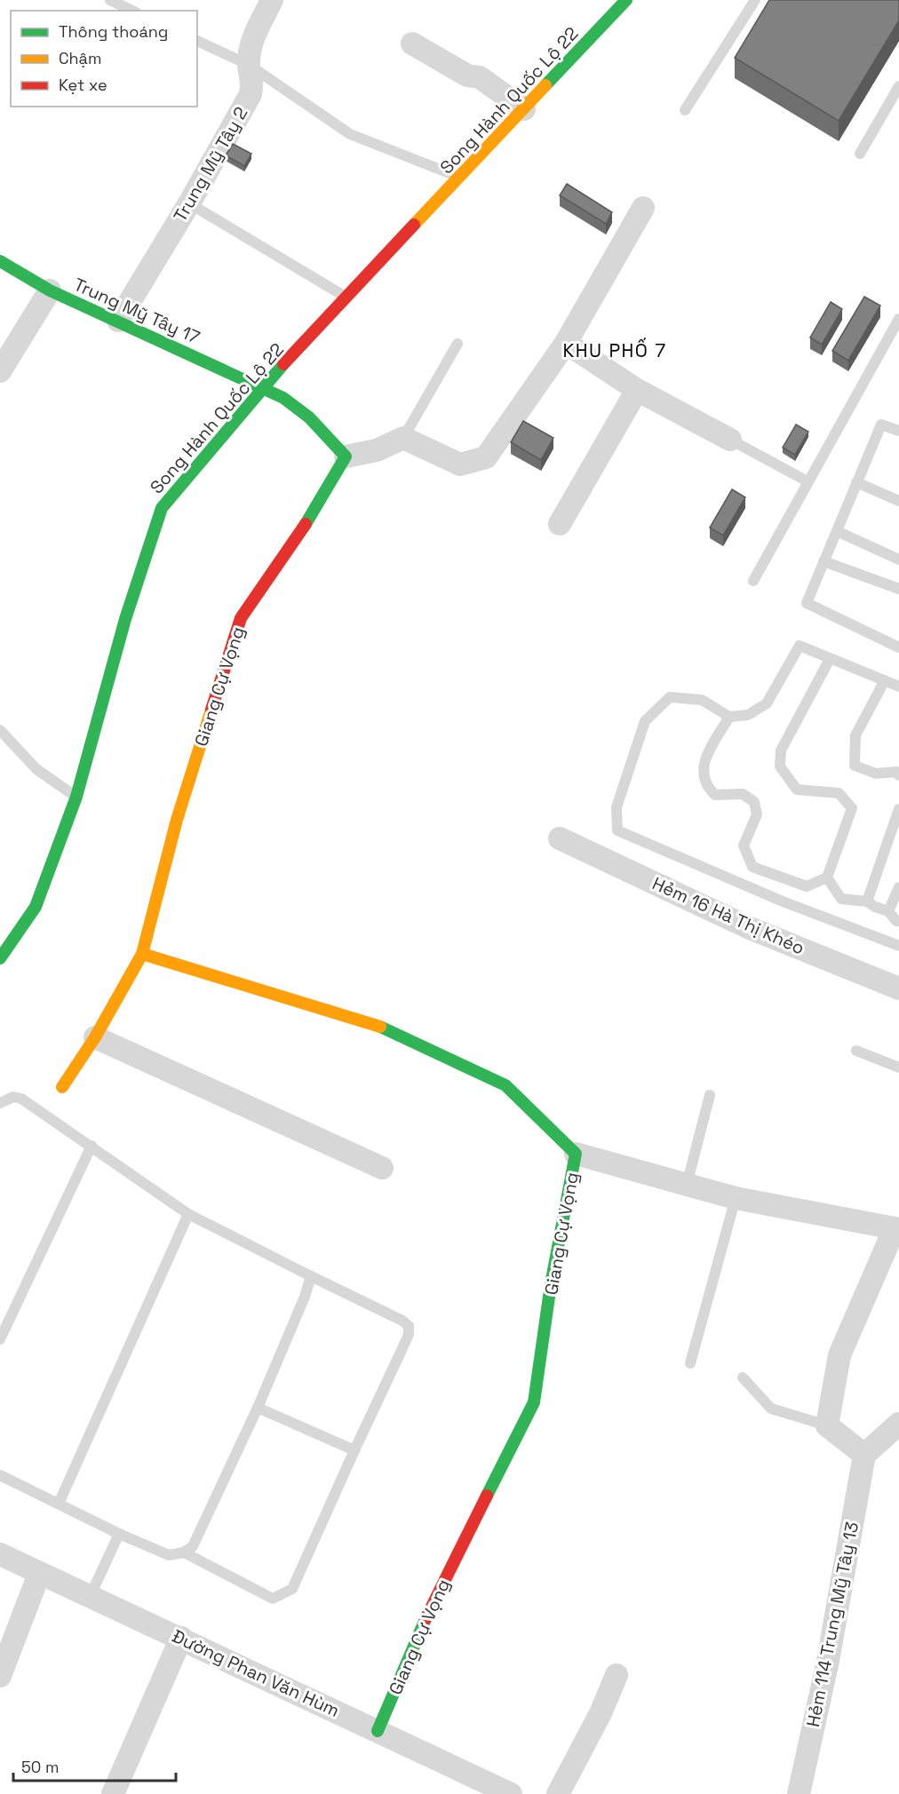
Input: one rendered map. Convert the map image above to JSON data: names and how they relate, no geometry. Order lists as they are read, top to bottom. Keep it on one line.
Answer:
{"streets":{"street":["Song Hành Quốc Lộ 22","Trung Mỹ Tây 2","Trung Mỹ Tây 17","Giang Cự Vọng","Hẻm 16 Hà Thị Khéo","Hẻm 114 Trung Mỹ Tây 13","Đường Phan Văn Hùm"]},"crossings":[["Song Hành Quốc Lộ 22","Trung Mỹ Tây 17"],["Trung Mỹ Tây 2","Trung Mỹ Tây 17"],["Giang Cự Vọng","Đường Phan Văn Hùm"]],"districts":["KHU PHỐ 7"],"legend":["Thông thoáng","Chậm","Kẹt xe"],"scale_bar":"50 m"}
